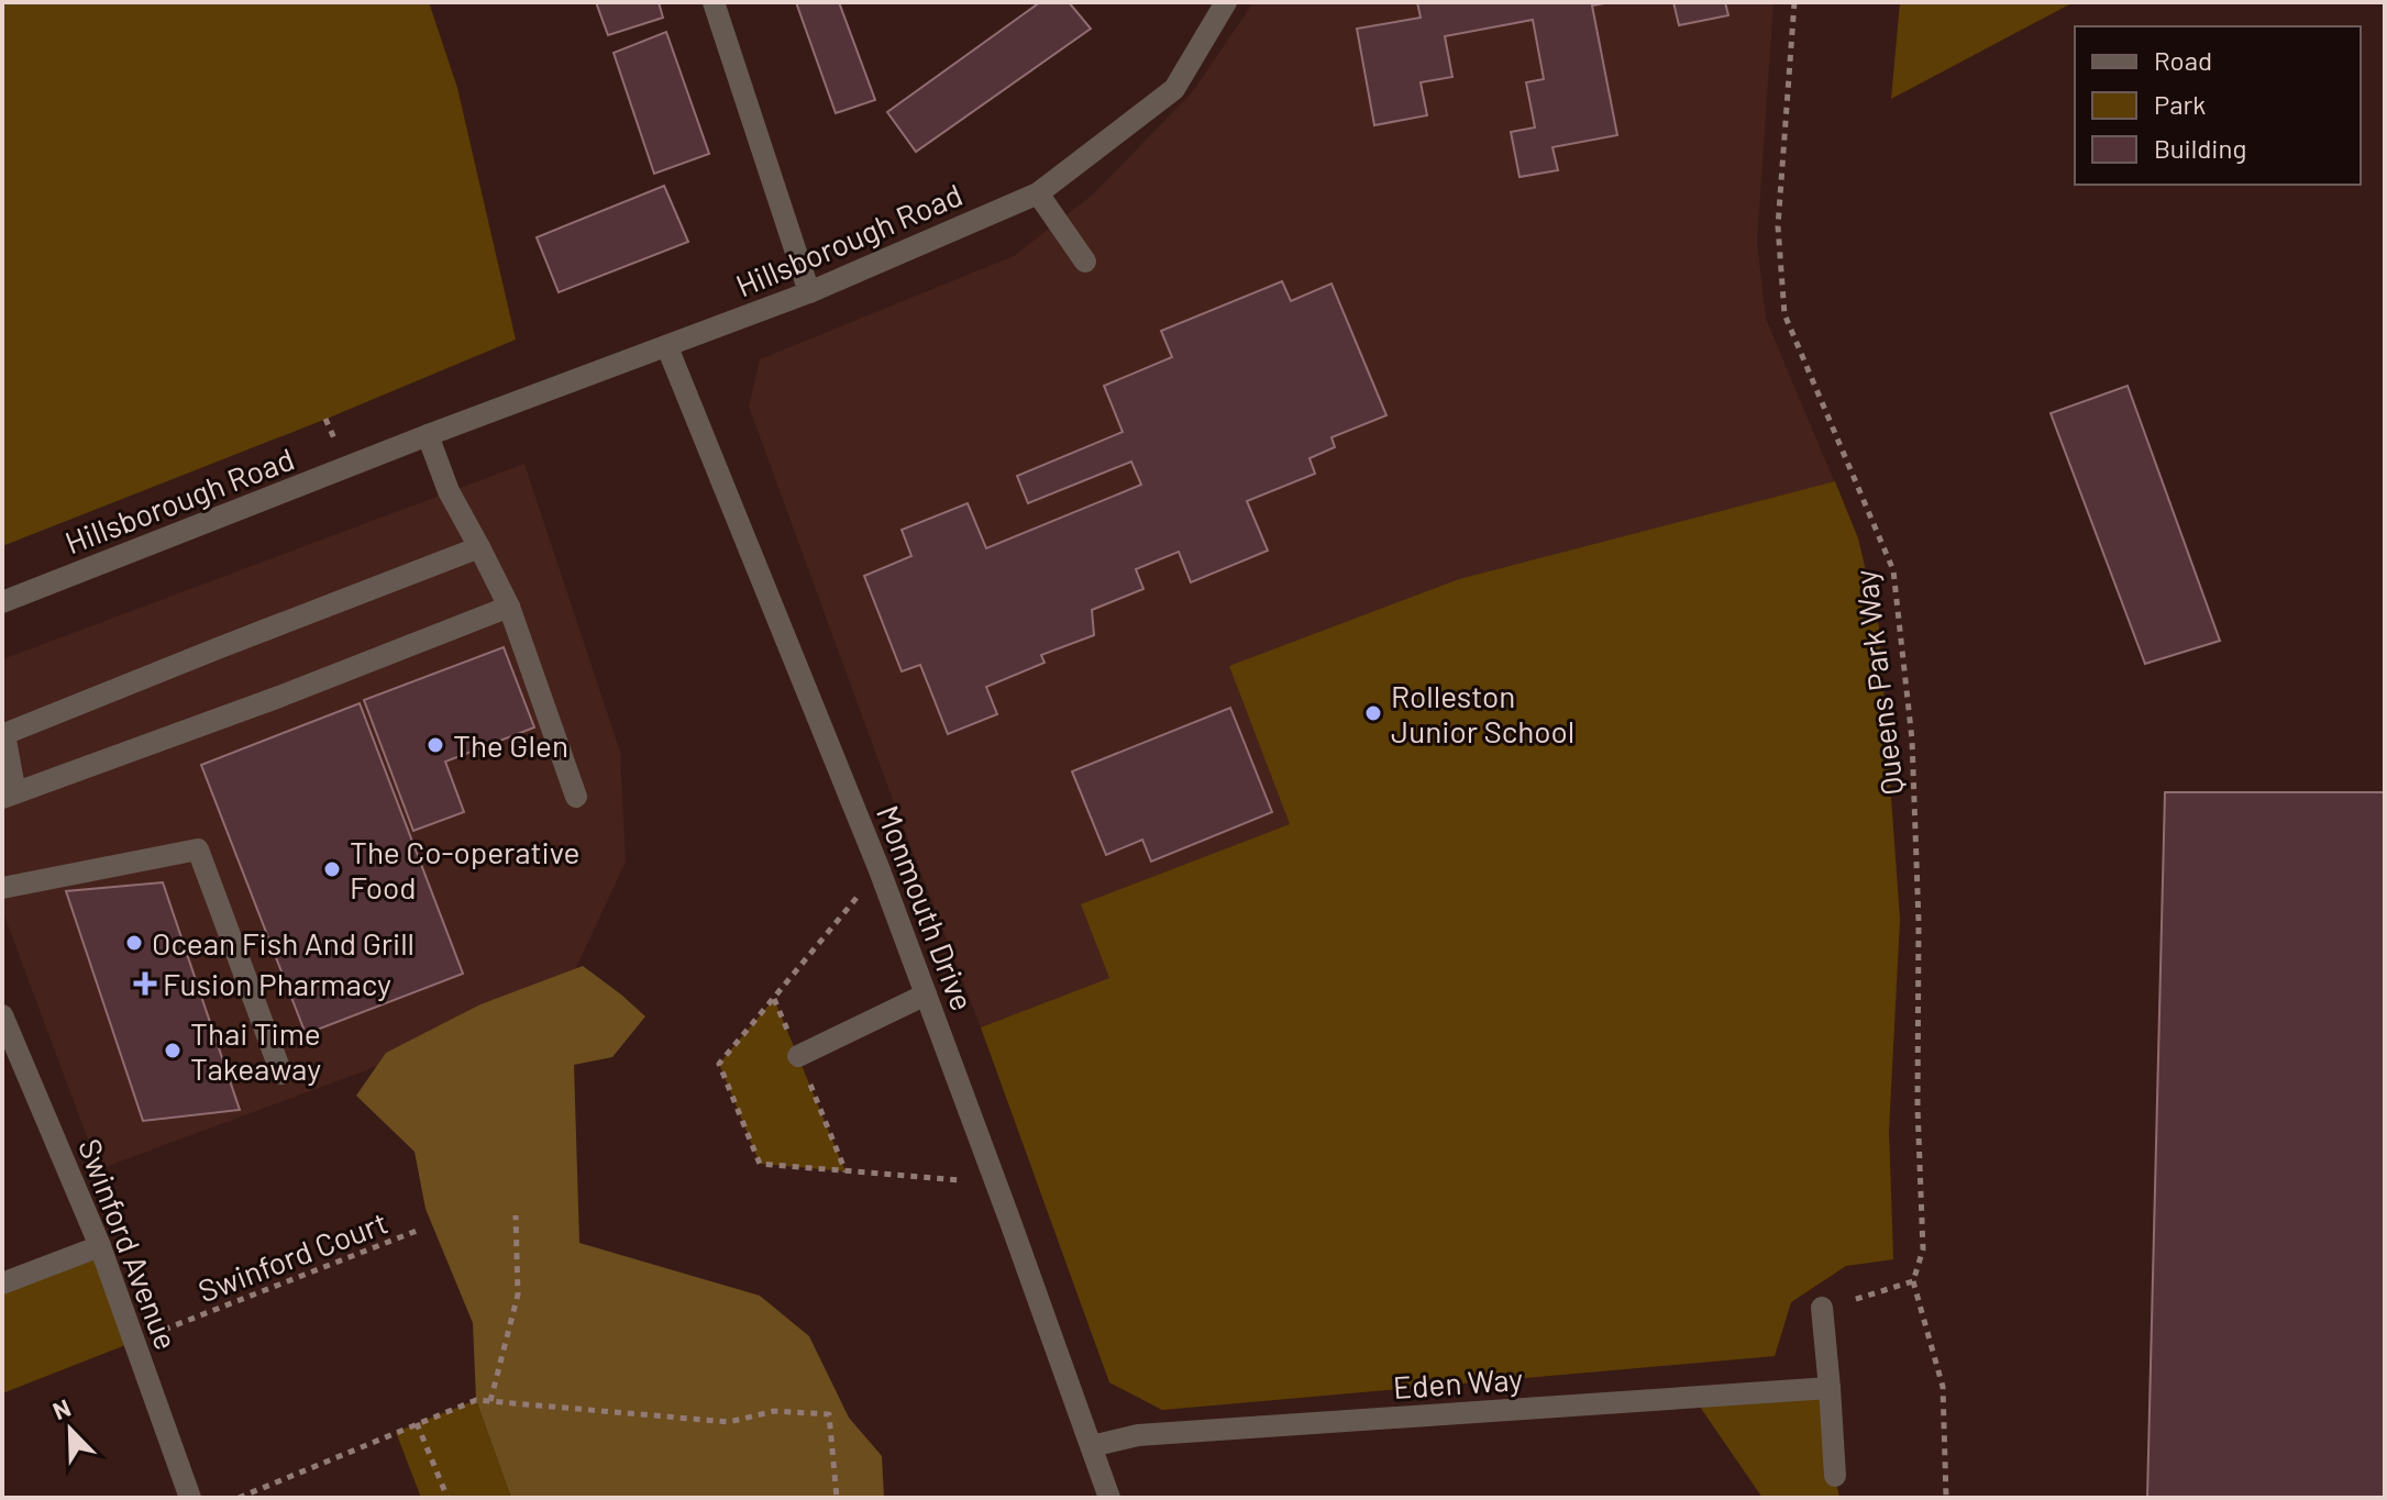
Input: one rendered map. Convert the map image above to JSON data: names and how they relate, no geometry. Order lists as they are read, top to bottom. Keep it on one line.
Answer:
{"streets":{"street":["Hillsborough Road","Monmouth Drive","Swinford Avenue","Eden Way"],"path":["Queens Park Way","Swinford Court"]},"crossings":[["Hillsborough Road","Monmouth Drive"],["Monmouth Drive","Eden Way"],["Swinford Avenue","Swinford Court"]],"places":{"other":["Rolleston Junior School","The Glen","The Co-operative Food","Ocean Fish And Grill","Thai Time Takeaway"],"health":["Fusion Pharmacy"]},"legend":["Road","Park","Building"],"north":"top left"}
